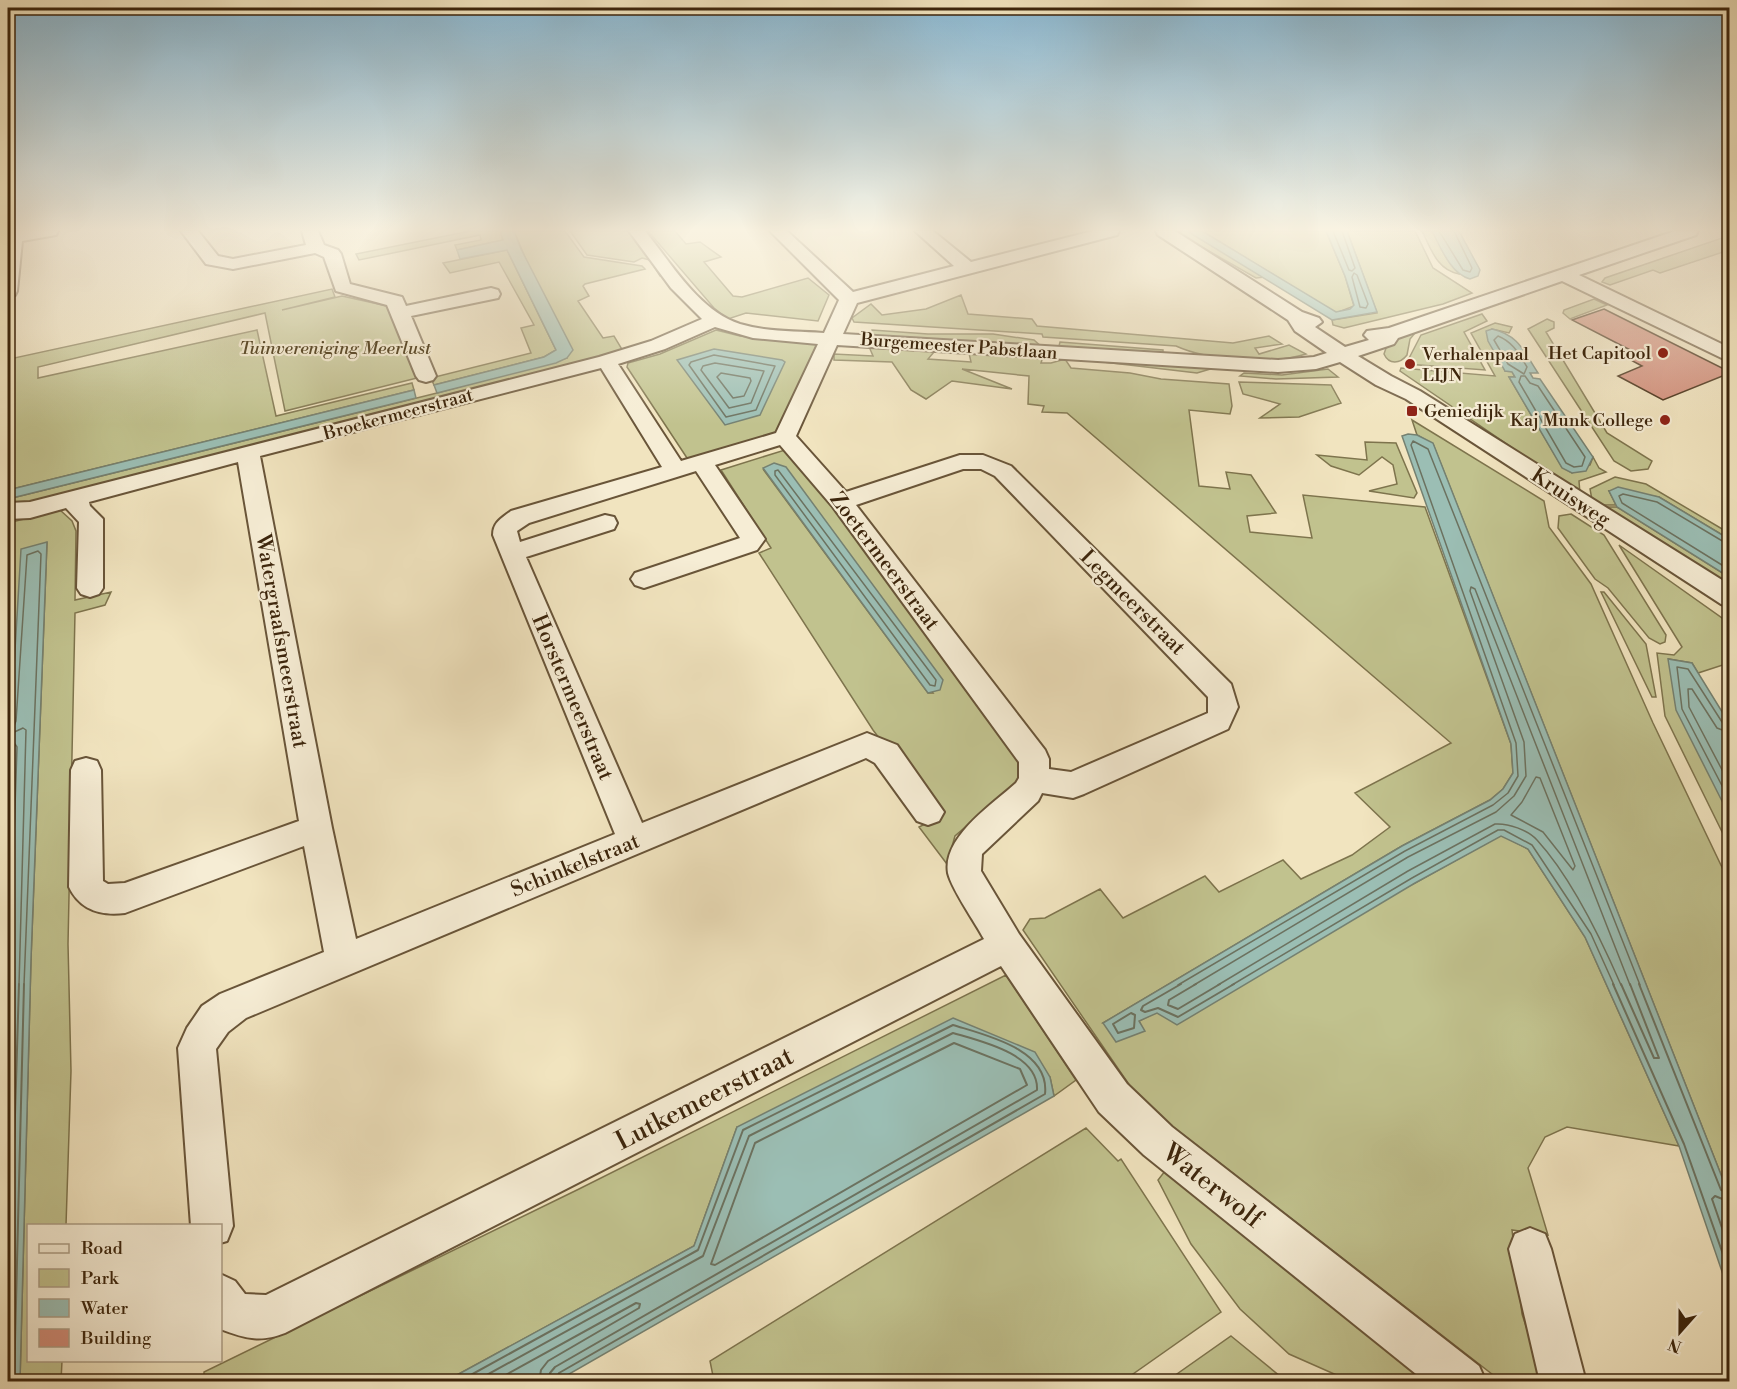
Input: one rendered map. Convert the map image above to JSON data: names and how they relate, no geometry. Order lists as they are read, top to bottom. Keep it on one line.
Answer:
{"streets":{"street":["Burgemeester Pabstlaan","Broekermeerstraat","Kruisweg","Zoetermeerstraat","Legmeerstraat","Watergraafsmeerstraat","Horstermeerstraat","Schinkelstraat","Lutkemeerstraat","Waterwolf"]},"crossings":[["Burgemeester Pabstlaan","Broekermeerstraat"],["Burgemeester Pabstlaan","Kruisweg"],["Broekermeerstraat","Watergraafsmeerstraat"],["Zoetermeerstraat","Legmeerstraat"],["Zoetermeerstraat","Horstermeerstraat"],["Watergraafsmeerstraat","Schinkelstraat"],["Horstermeerstraat","Schinkelstraat"],["Lutkemeerstraat","Waterwolf"]],"parks":["Tuinvereniging Meerlust"],"places":{"other":["Het Capitool","Verhalenpaal LIJN","Kaj Munk College"],"transit":["Geniedijk"]},"legend":["Road","Park","Water","Building"],"north":"bottom"}
